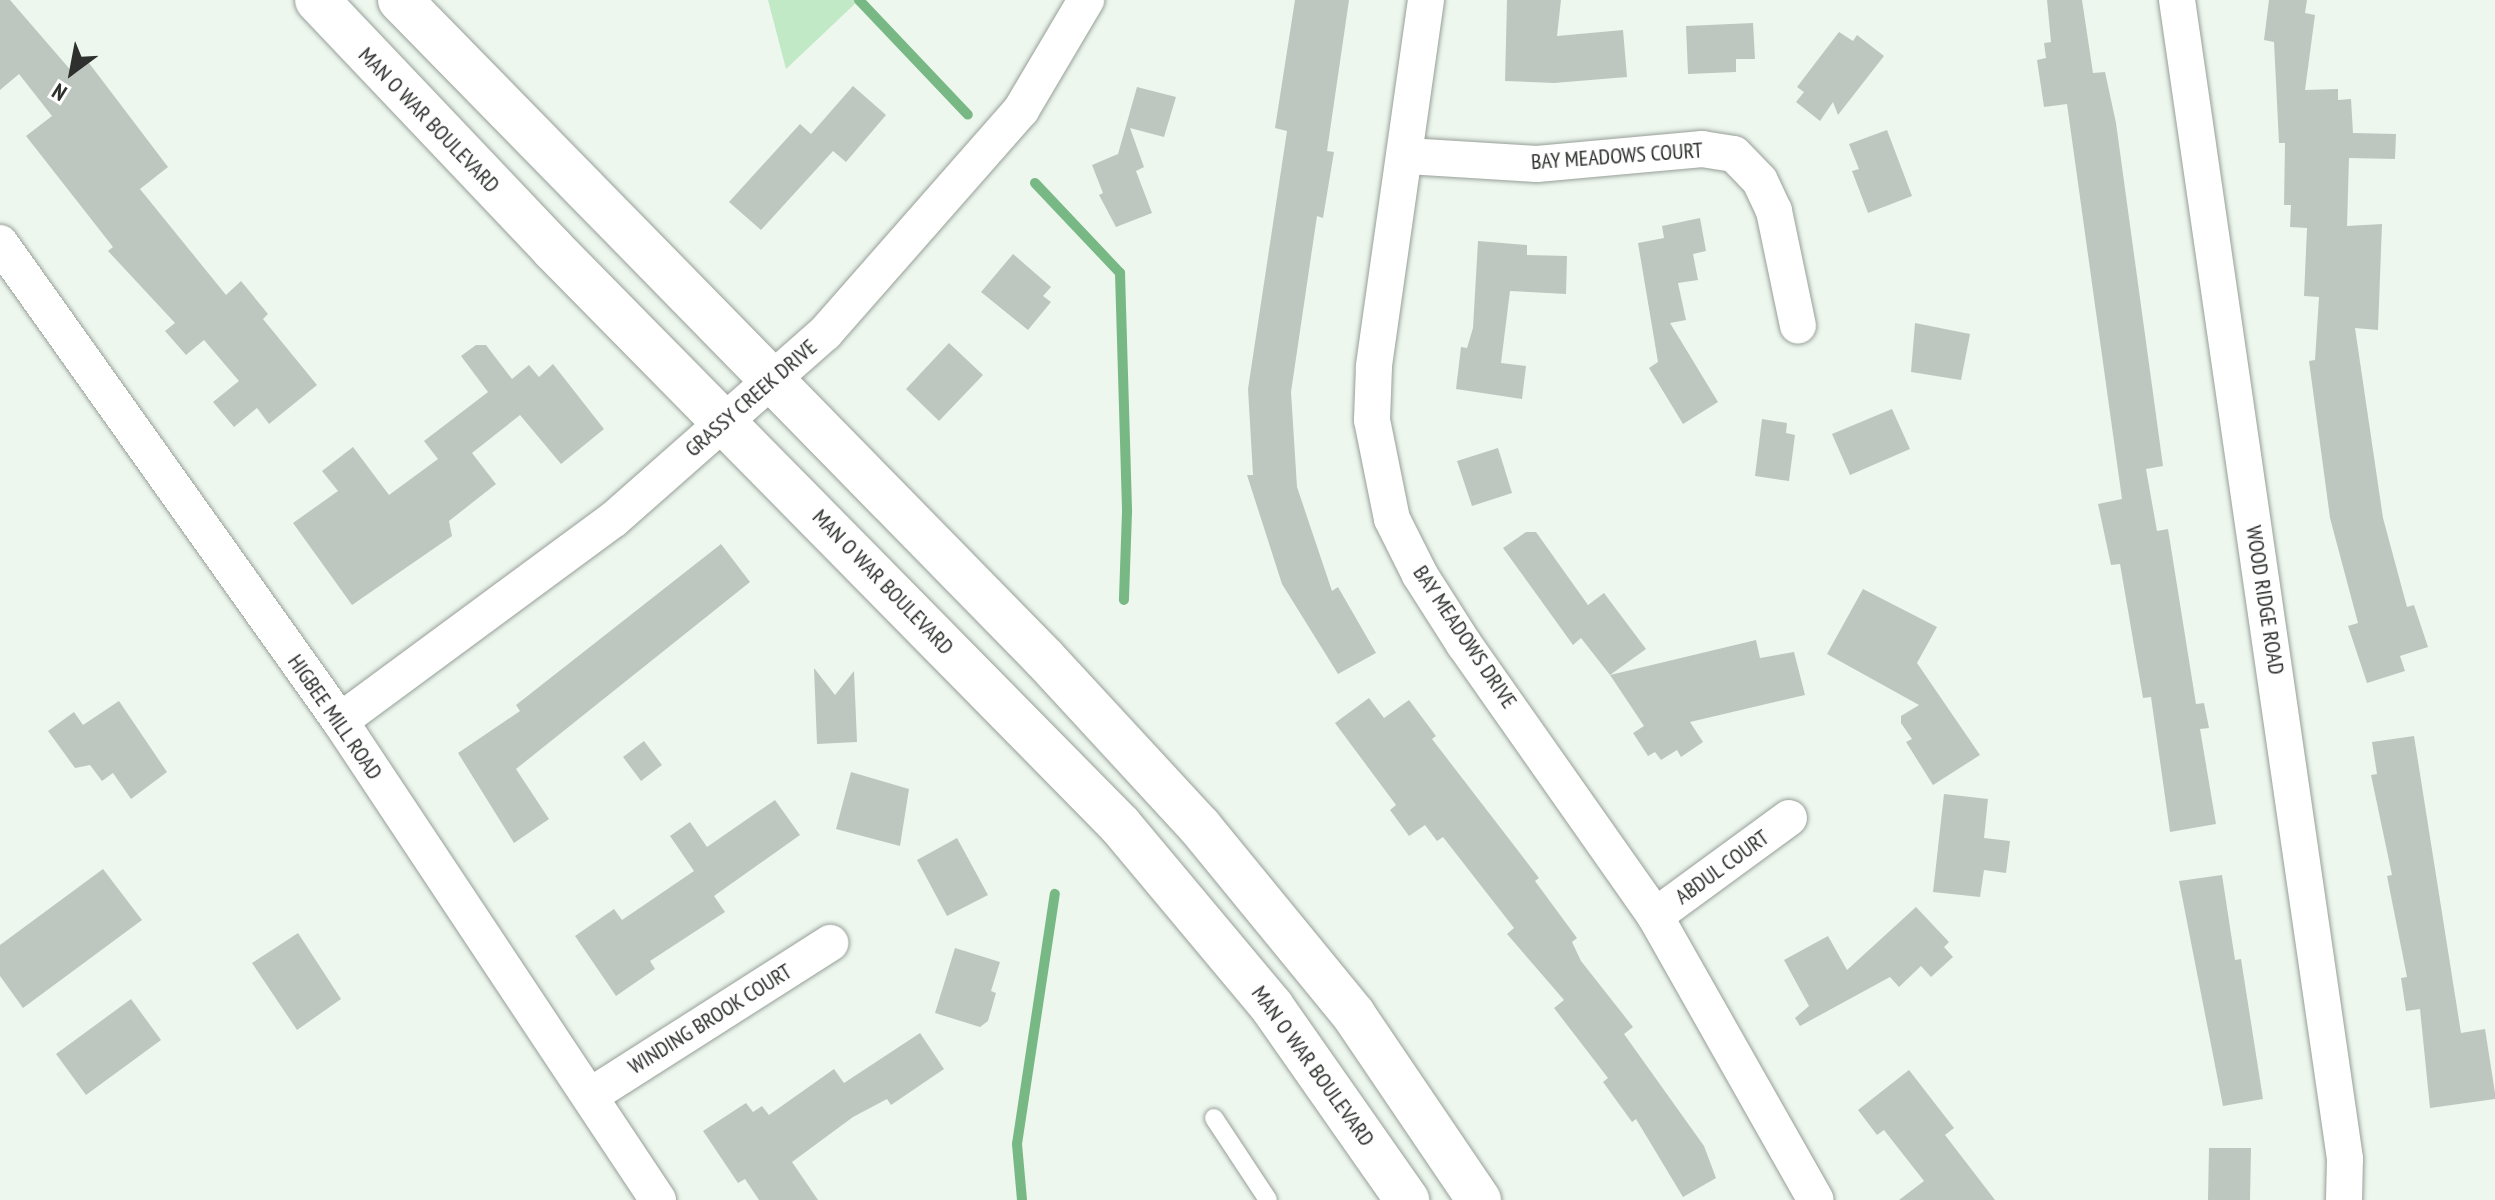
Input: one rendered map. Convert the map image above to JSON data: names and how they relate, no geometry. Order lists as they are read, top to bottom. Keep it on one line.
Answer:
{"streets":{"main road":["MAN O WAR BOULEVARD"],"street":["BAY MEADOWS COURT","GRASSY CREEK DRIVE","WOOD RIDGE ROAD","BAY MEADOWS DRIVE","HIGBEE MILL ROAD","ABDUL COURT","WINDING BROOK COURT"]},"crossings":[["MAN O WAR BOULEVARD","GRASSY CREEK DRIVE"],["BAY MEADOWS COURT","BAY MEADOWS DRIVE"],["GRASSY CREEK DRIVE","HIGBEE MILL ROAD"],["BAY MEADOWS DRIVE","ABDUL COURT"],["HIGBEE MILL ROAD","WINDING BROOK COURT"]],"north":"bottom left"}
